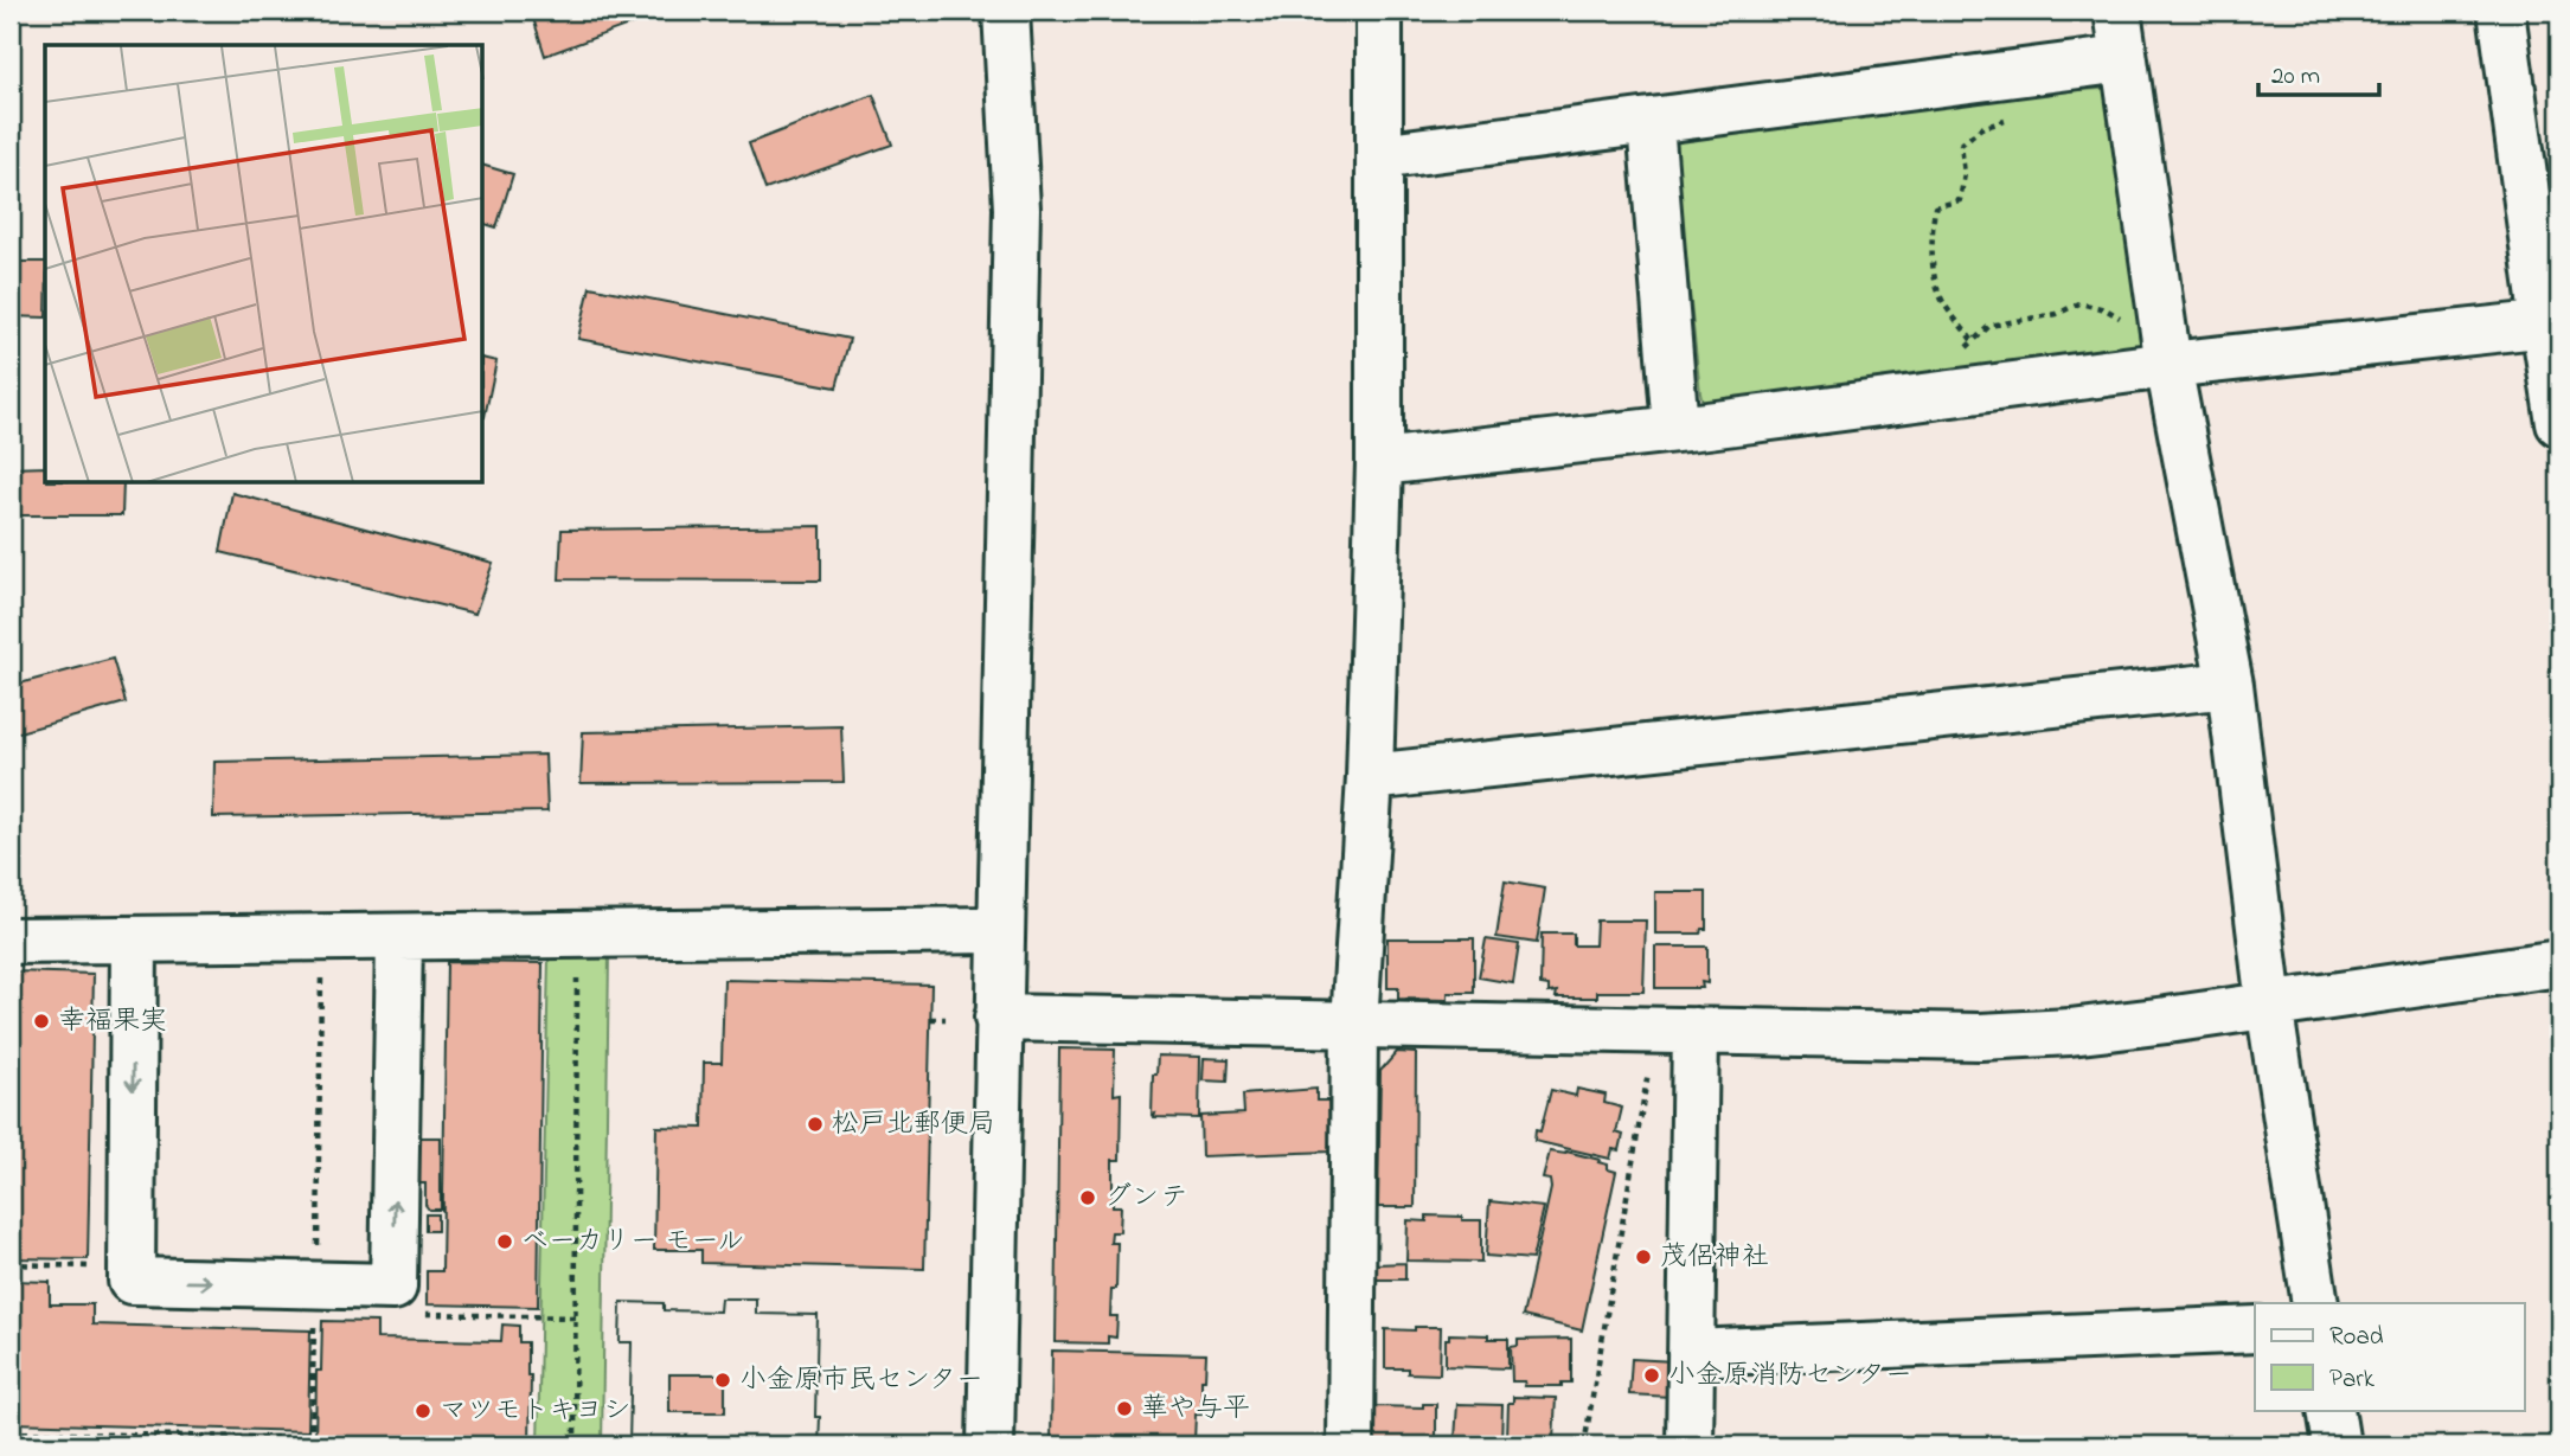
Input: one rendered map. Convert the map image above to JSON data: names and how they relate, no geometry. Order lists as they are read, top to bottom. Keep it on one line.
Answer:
{"places":["幸福果実","松戸北郵便局","グンテ","ベーカリー モール","茂侶神社","小金原消防センター","小金原市民センター","華や与平","マツモトキヨシ"],"legend":["Road","Park"],"scale_bar":"20 m"}
